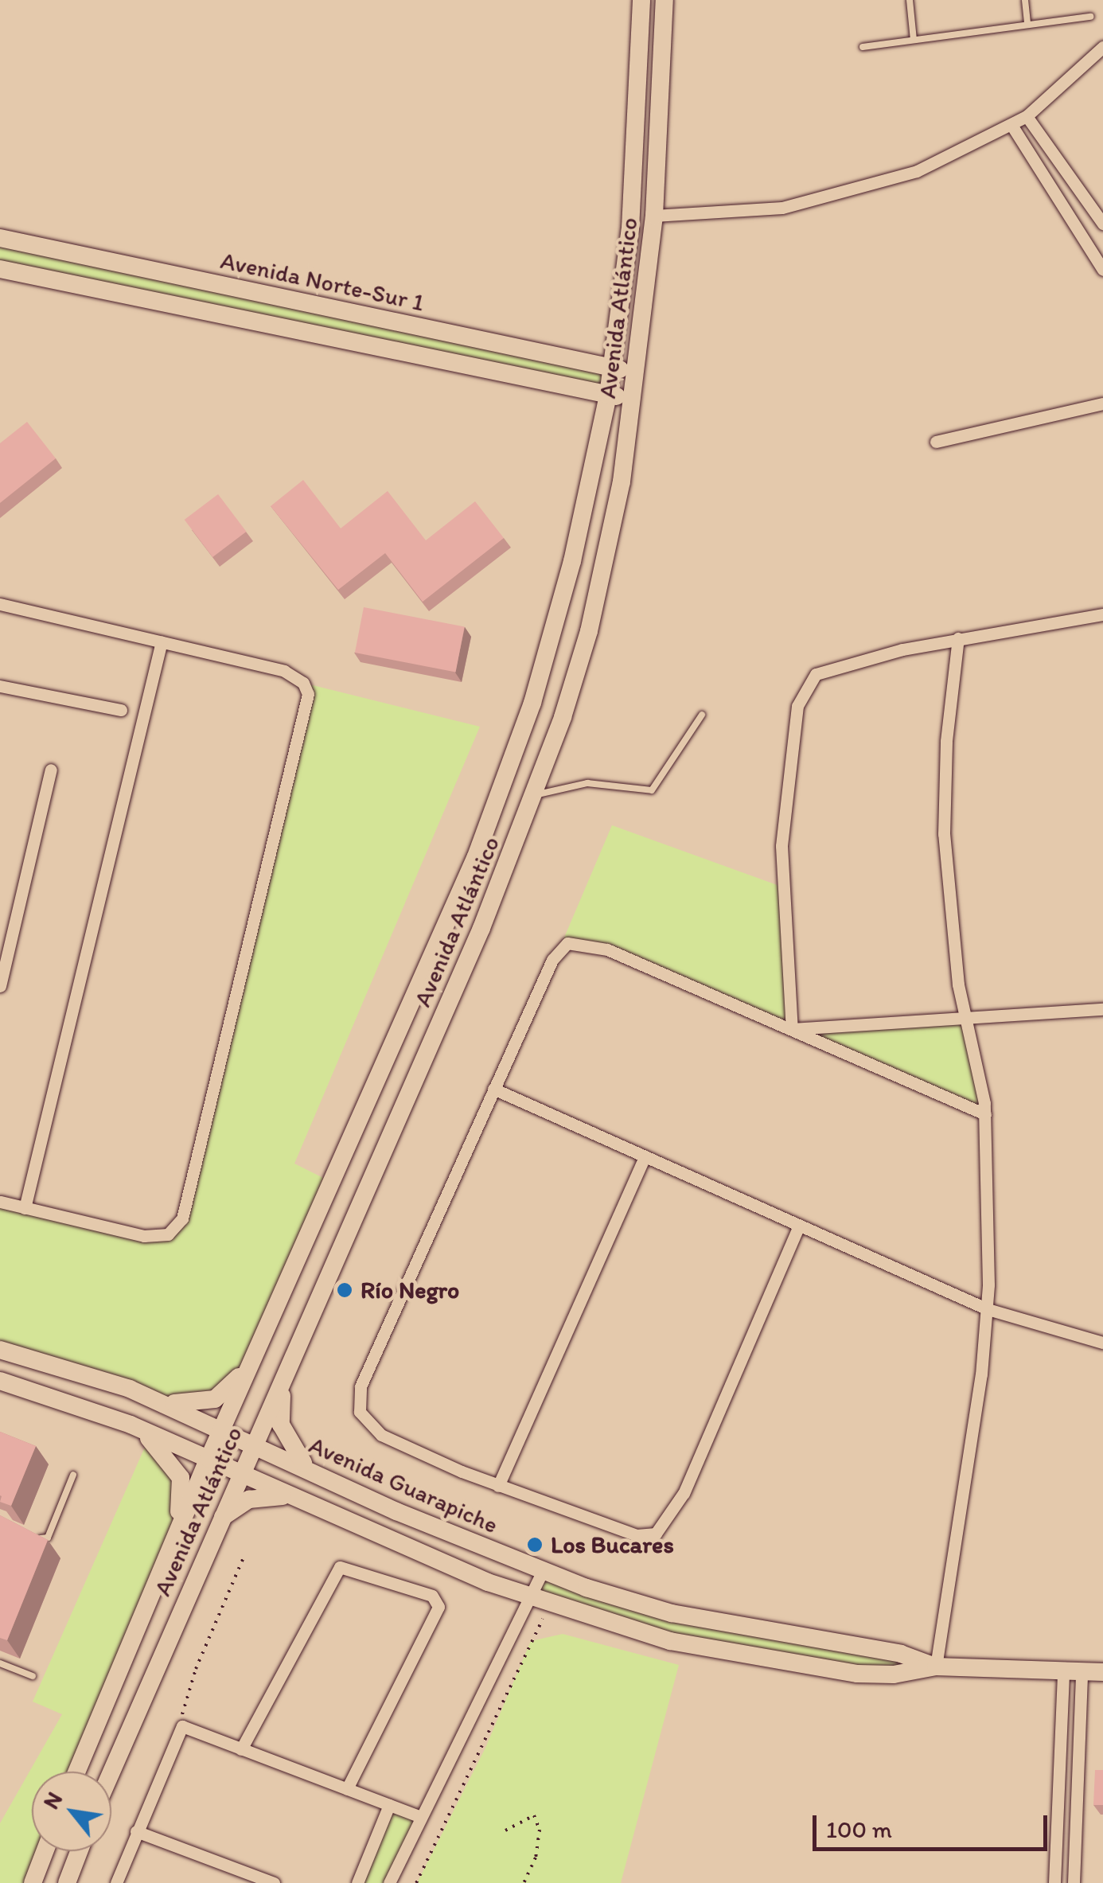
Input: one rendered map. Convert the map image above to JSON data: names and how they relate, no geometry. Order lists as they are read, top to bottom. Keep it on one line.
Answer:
{"streets":{"main road":["Avenida Norte-Sur 1","Avenida Atlántico","Avenida Guarapiche"]},"crossings":[["Avenida Norte-Sur 1","Avenida Atlántico"],["Avenida Atlántico","Avenida Guarapiche"]],"places":["Río Negro","Los Bucares"],"scale_bar":"100 m","north":"top left"}
